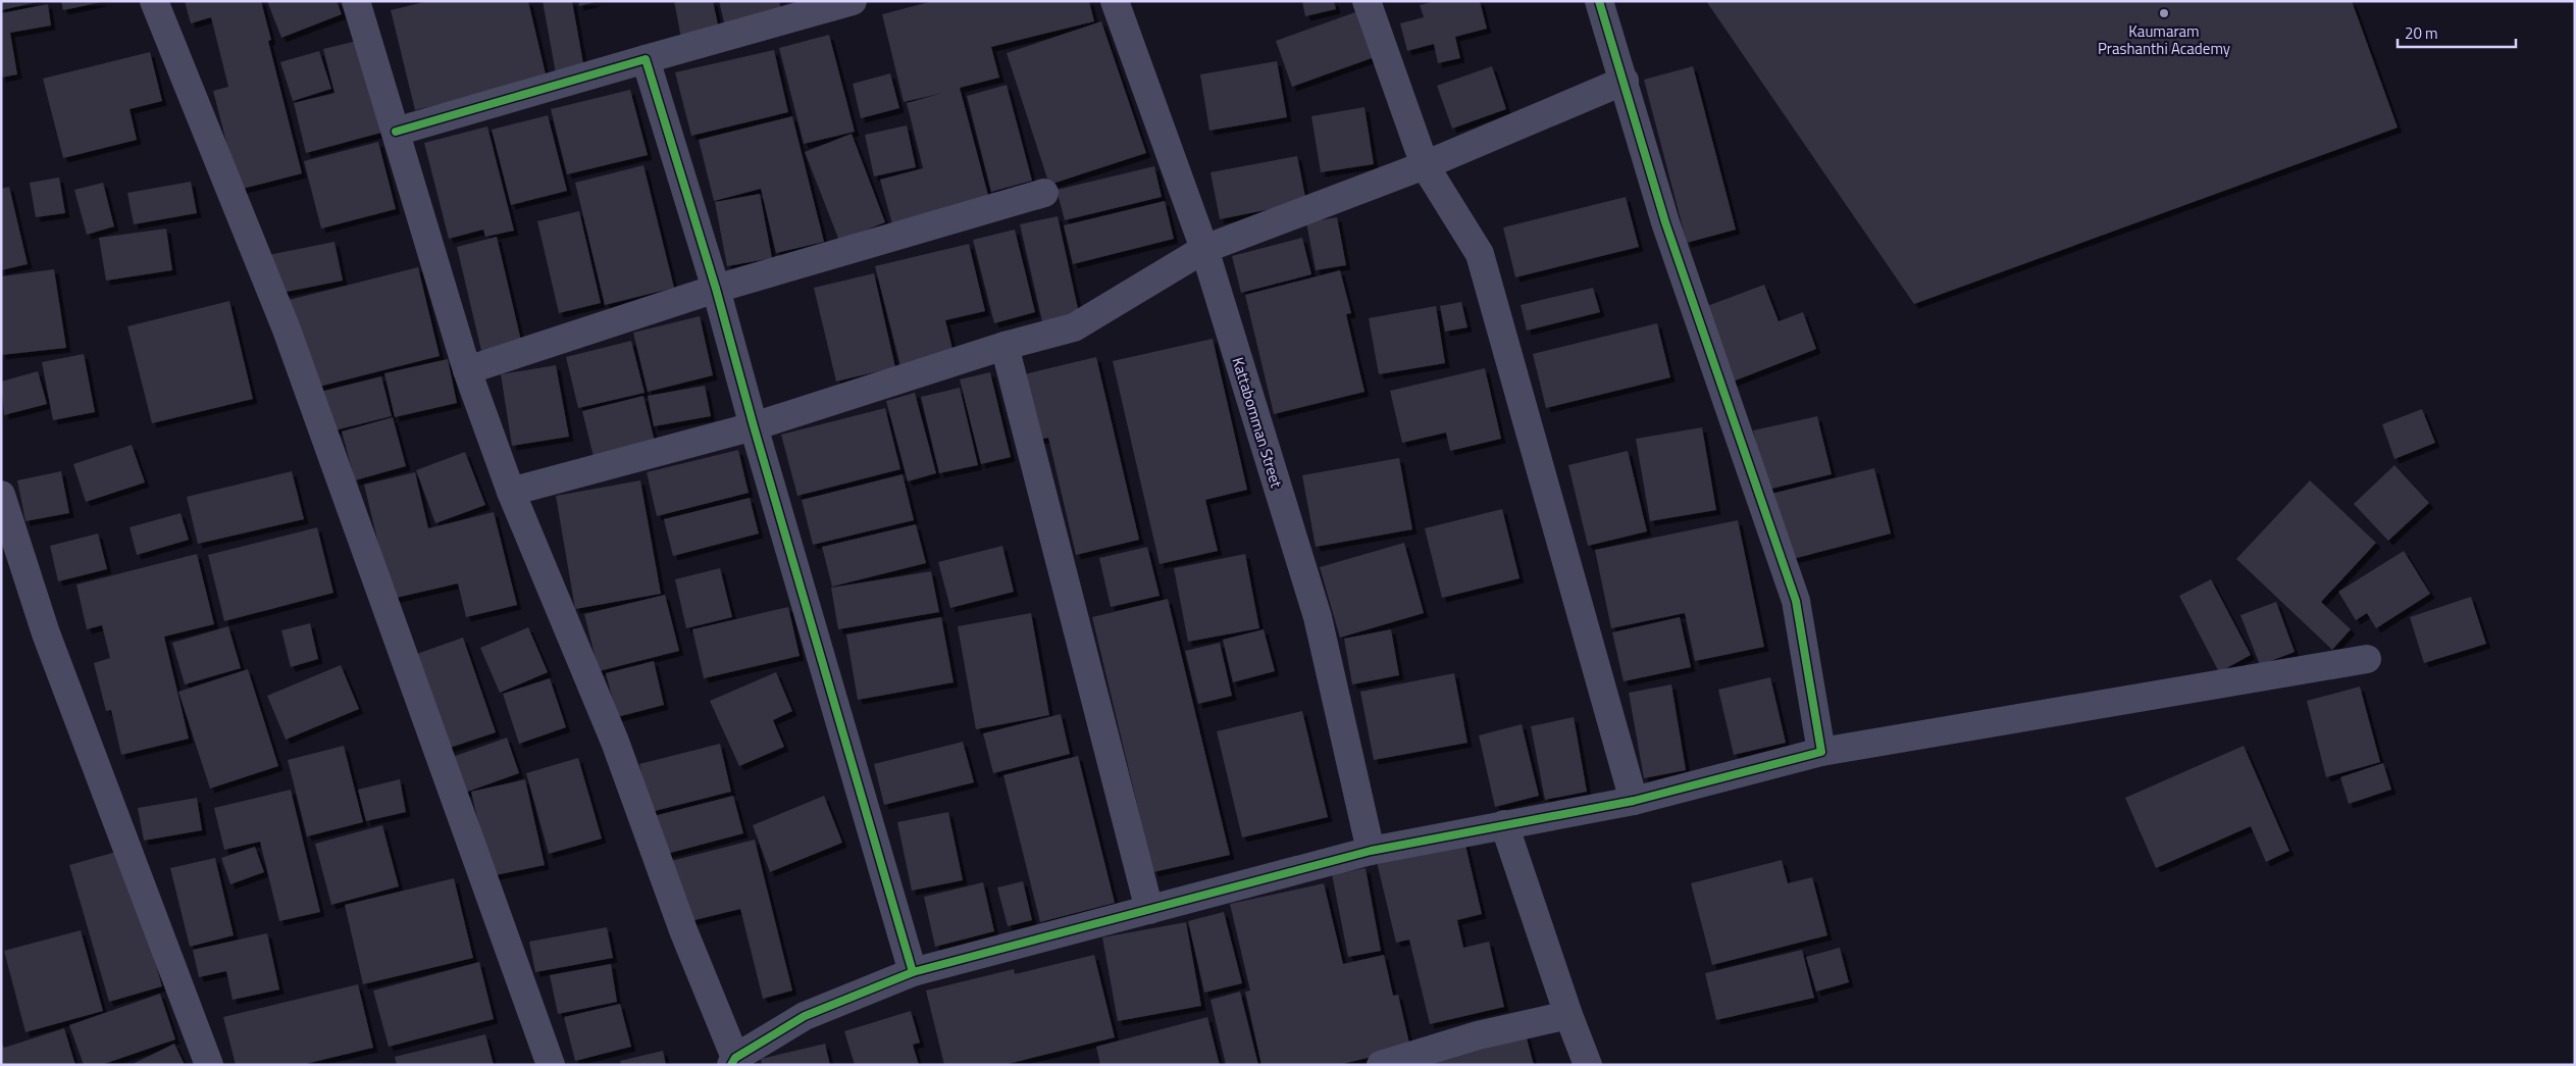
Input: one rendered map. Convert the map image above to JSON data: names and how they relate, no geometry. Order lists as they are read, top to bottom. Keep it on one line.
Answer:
{"streets":{"street":["Kattabomman Street"]},"places":["Kaumaram Prashanthi Academy"],"scale_bar":"20 m"}
